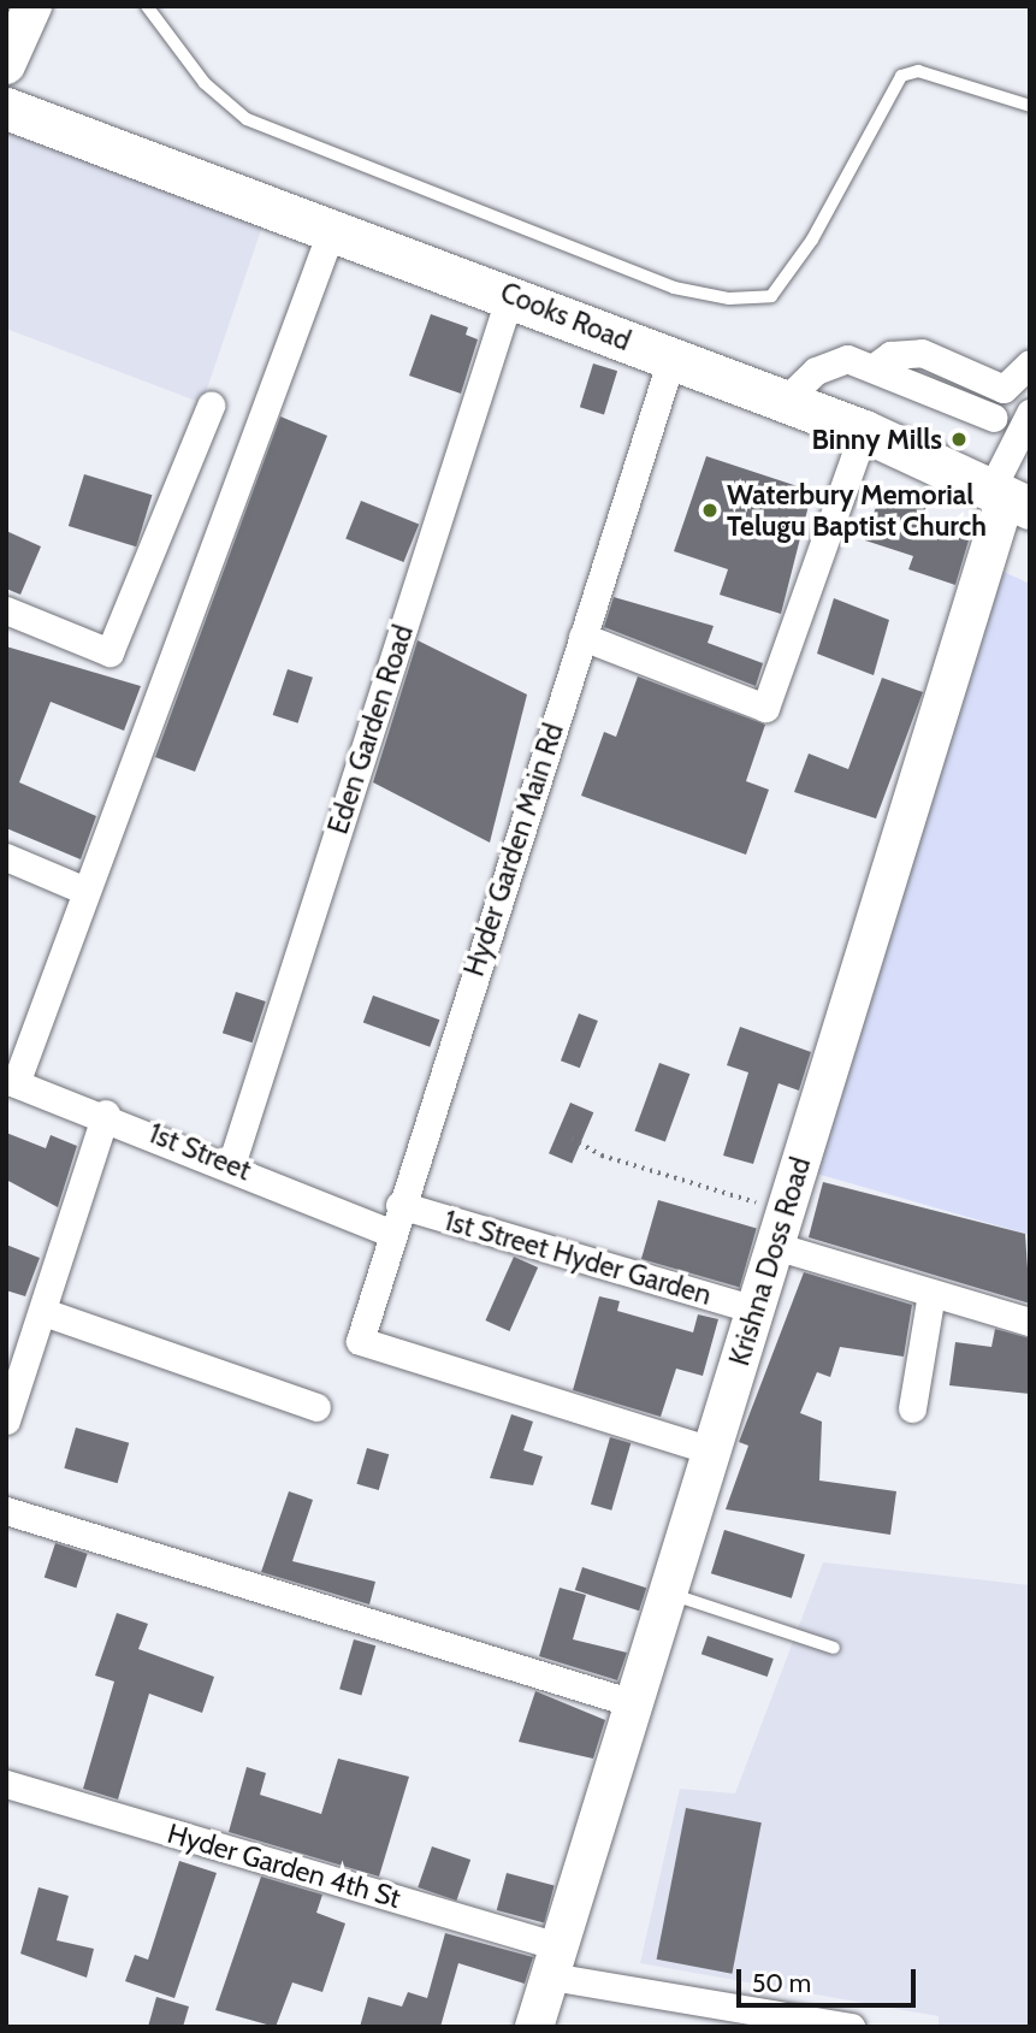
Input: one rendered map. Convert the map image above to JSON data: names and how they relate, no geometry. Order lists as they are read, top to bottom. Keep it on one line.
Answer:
{"streets":{"main road":["Cooks Road"],"street":["Eden Garden Road","Hyder Garden Main Rd","1st Street","1st Street Hyder Garden","Krishna Doss Road","Hyder Garden 4th St"]},"crossings":[["Cooks Road","Eden Garden Road"],["Cooks Road","Hyder Garden Main Rd"],["Cooks Road","Krishna Doss Road"],["Eden Garden Road","1st Street"],["Hyder Garden Main Rd","1st Street"],["Hyder Garden Main Rd","1st Street Hyder Garden"],["Hyder Garden Main Rd","Krishna Doss Road"],["1st Street Hyder Garden","Krishna Doss Road"],["Krishna Doss Road","Hyder Garden 4th St"]],"places":["Binny Mills","Waterbury Memorial Telugu Baptist Church"],"scale_bar":"50 m"}
